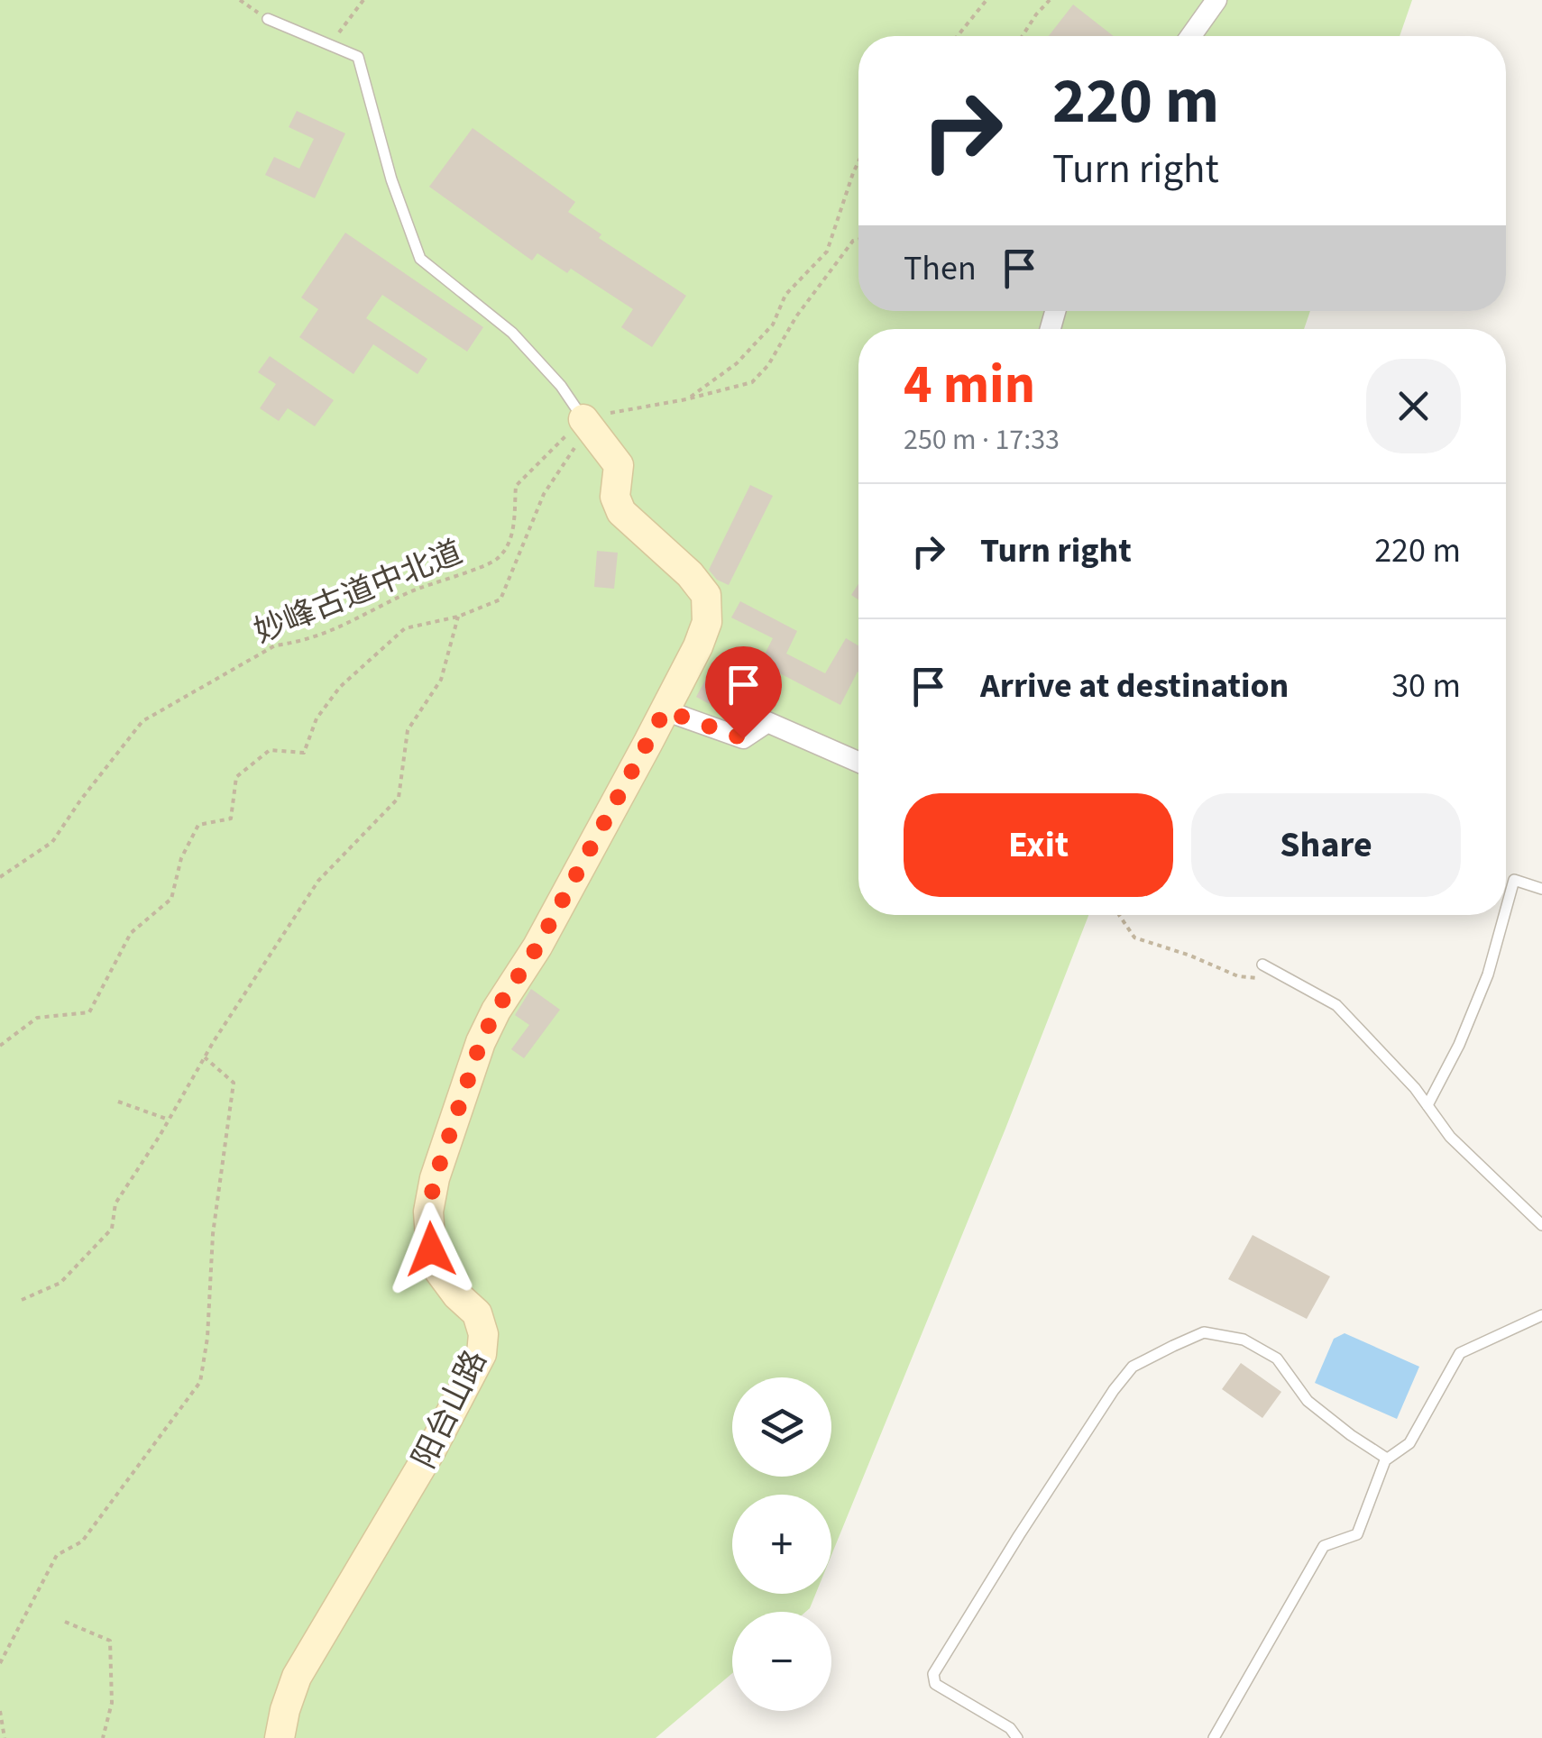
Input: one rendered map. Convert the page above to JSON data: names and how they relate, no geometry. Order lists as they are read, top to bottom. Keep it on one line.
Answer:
{"streets":{"street":["阳台山路"],"path":["妙峰古道中北道"]},"crossings":[["妙峰古道中北道","阳台山路"]],"page":{"turn":["220 m","Turn right"],"then":"Then","heading":["4 min","250 m · 17:33"],"list":[{"name":"Turn right","value":"220 m"},{"name":"Arrive at destination","value":"30 m"}],"buttons":["Exit","Share"],"map_buttons":["+","−"]}}
